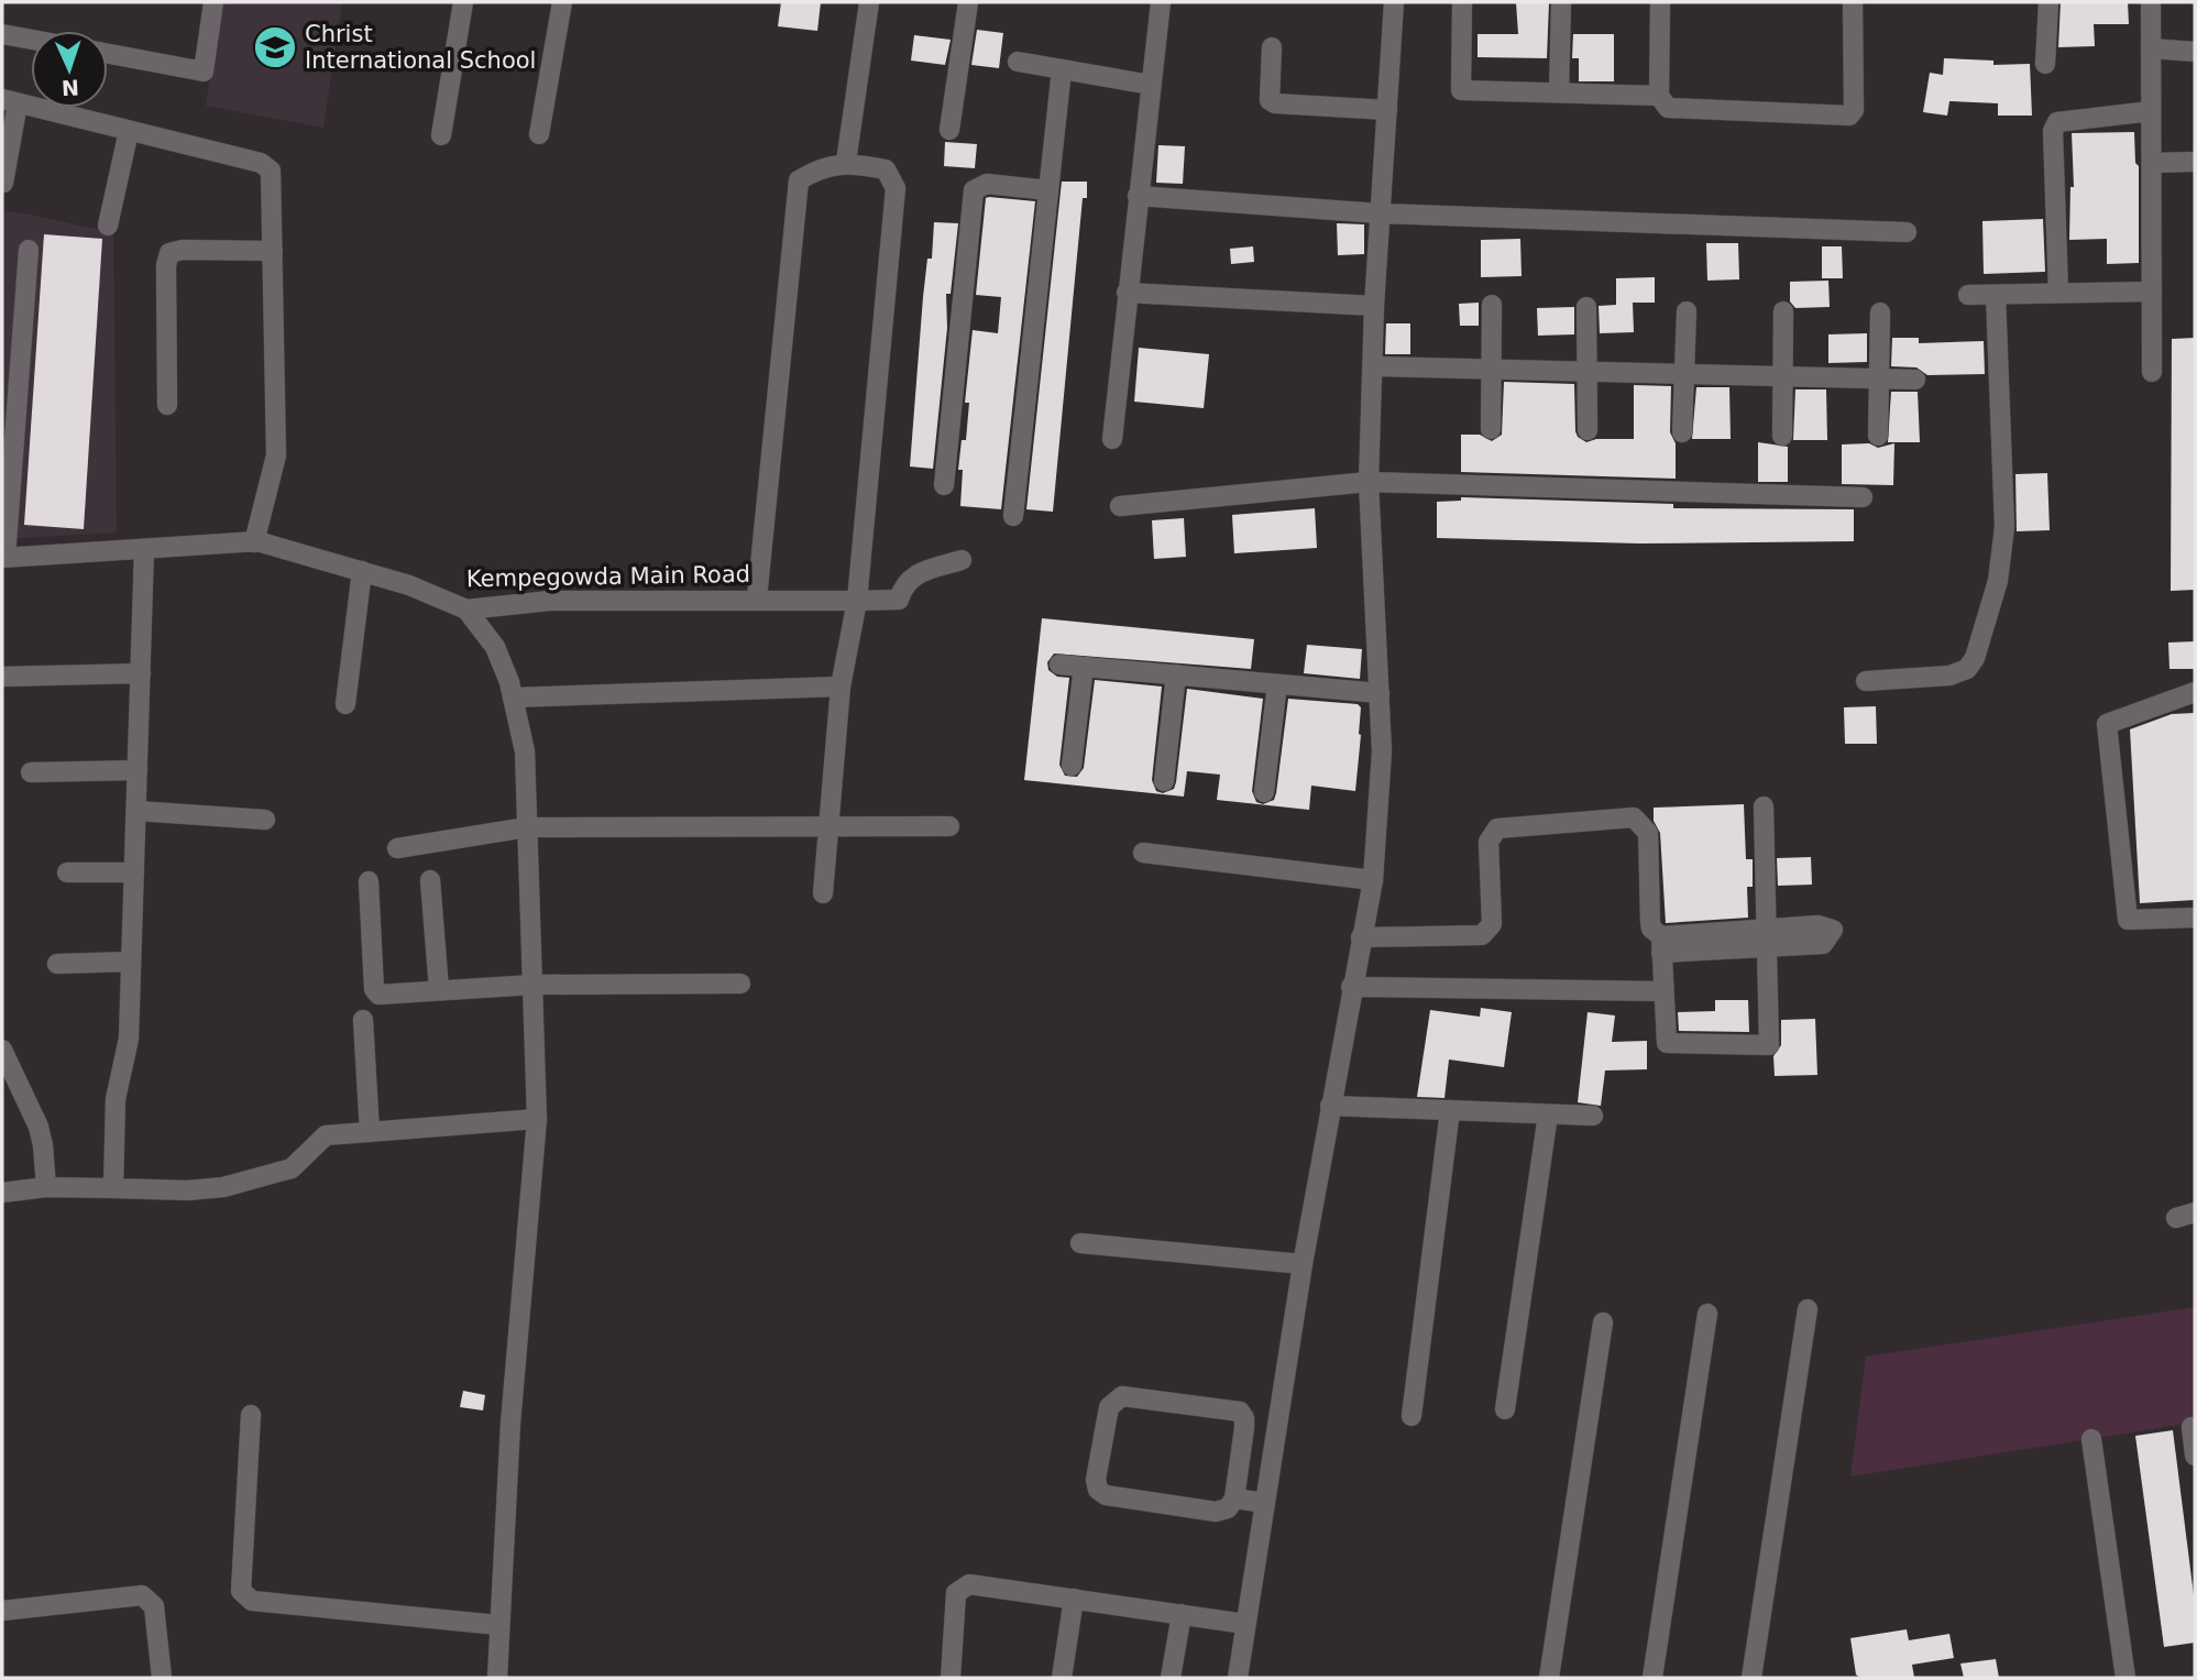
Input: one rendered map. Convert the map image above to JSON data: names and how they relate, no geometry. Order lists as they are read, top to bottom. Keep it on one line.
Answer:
{"streets":{"street":["Kempegowda Main Road"]},"places":{"school or university":["Christ International School"]},"north":"bottom"}
